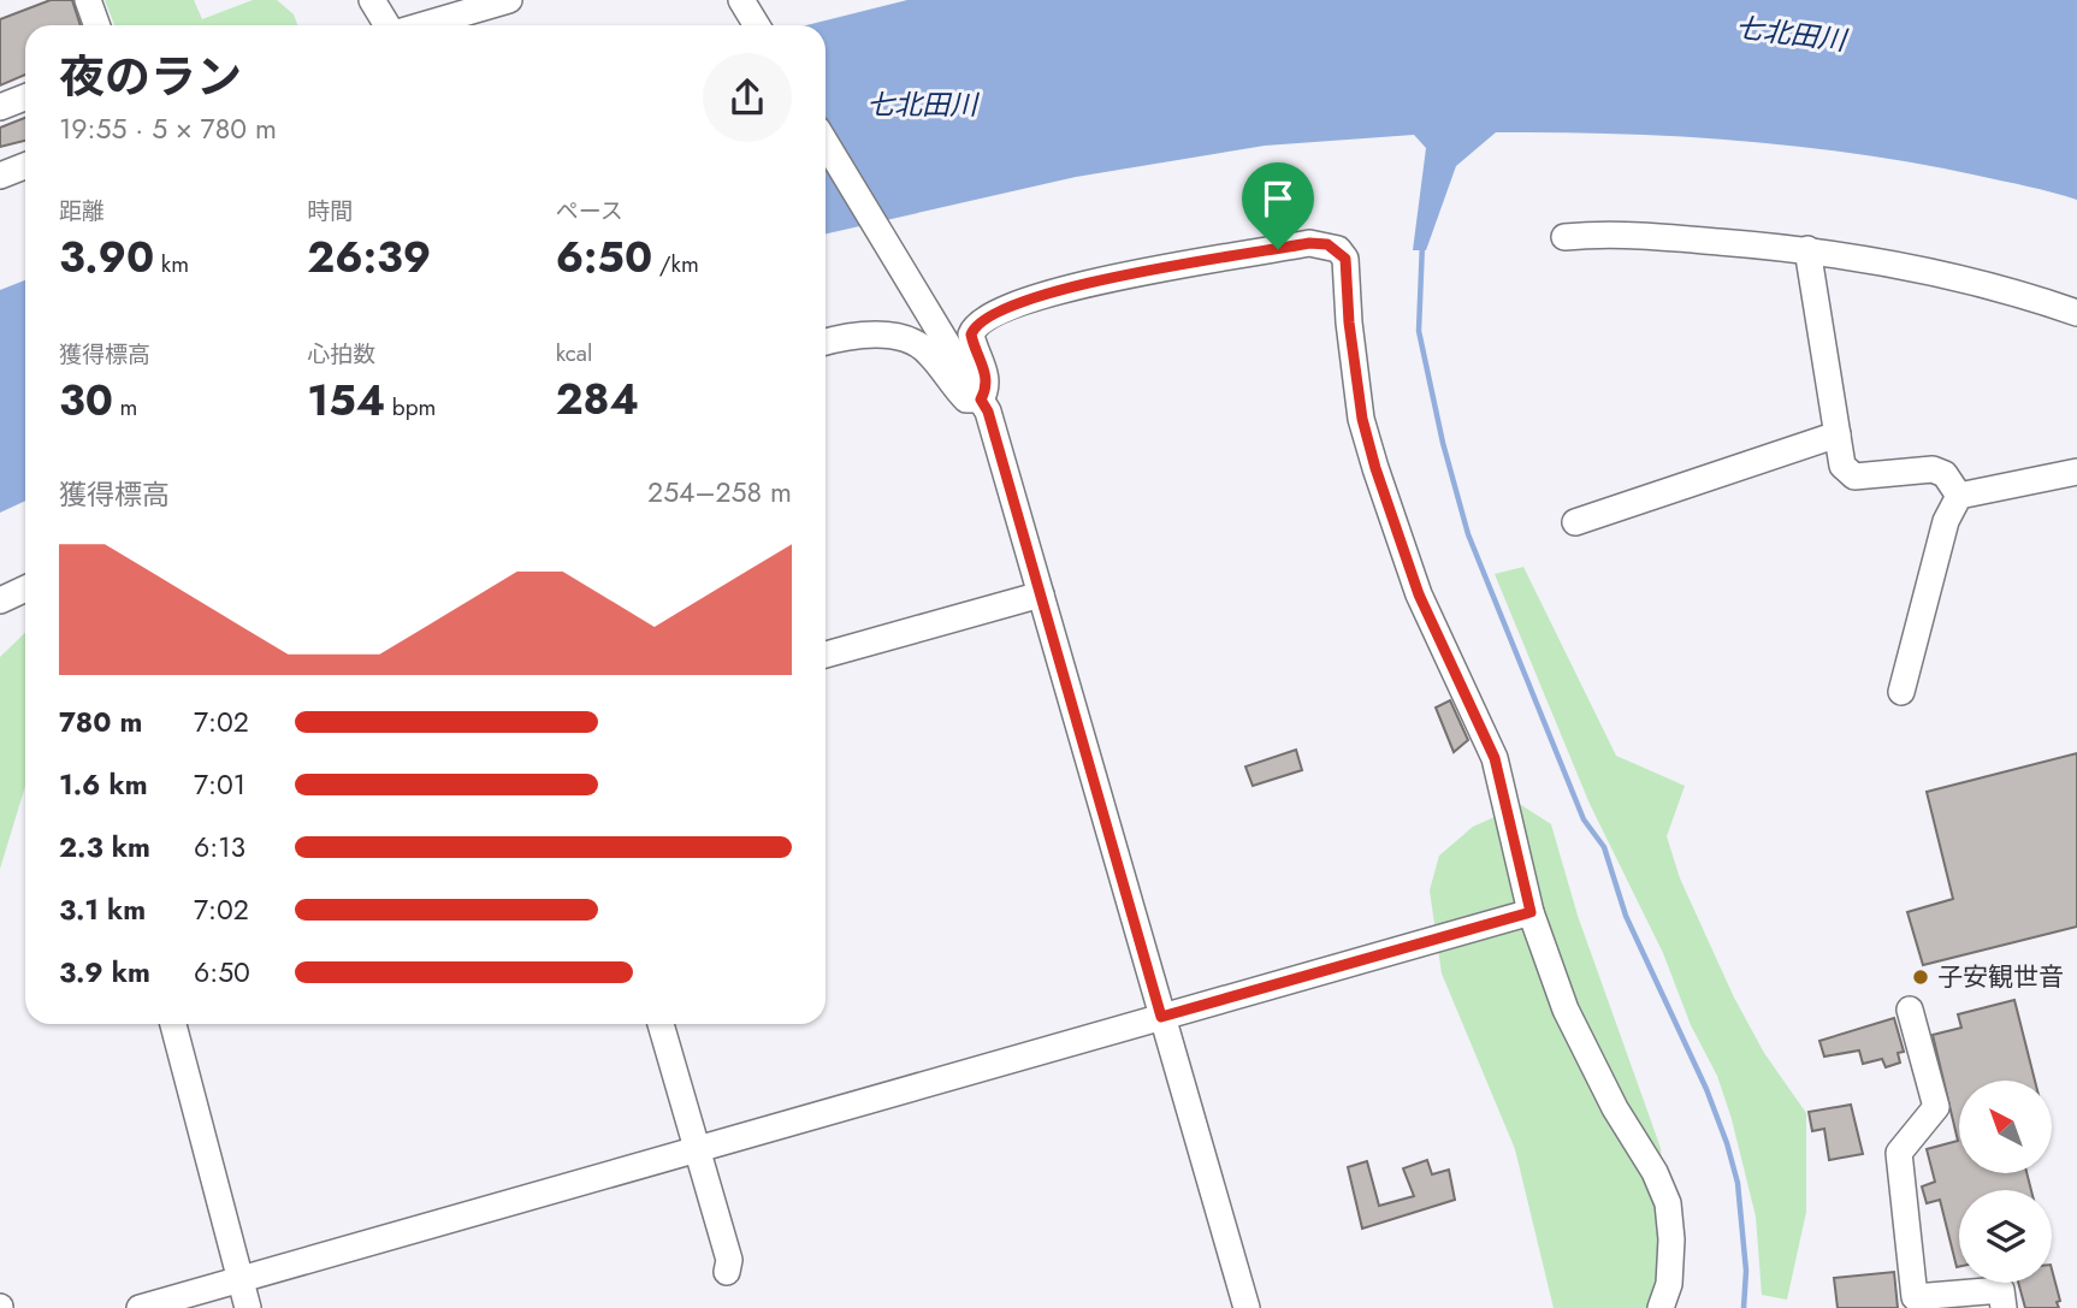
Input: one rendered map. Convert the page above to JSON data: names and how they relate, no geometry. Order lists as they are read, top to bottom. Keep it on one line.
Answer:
{"water":["七北田川"],"places":["子安観世音"],"north":"top left","page":{"heading":["夜のラン","19:55 · 5 × 780 m"],"stats":[["距離","3.90 km"],["時間","26:39"],["ペース","6:50 /km"],["獲得標高","30 m"],["心拍数","154 bpm"],["kcal","284"]],"chart":["獲得標高","254–258 m"],"list":[{"name":"780 m","note":"7:02"},{"name":"1.6 km","note":"7:01"},{"name":"2.3 km","note":"6:13"},{"name":"3.1 km","note":"7:02"},{"name":"3.9 km","note":"6:50"}]}}
